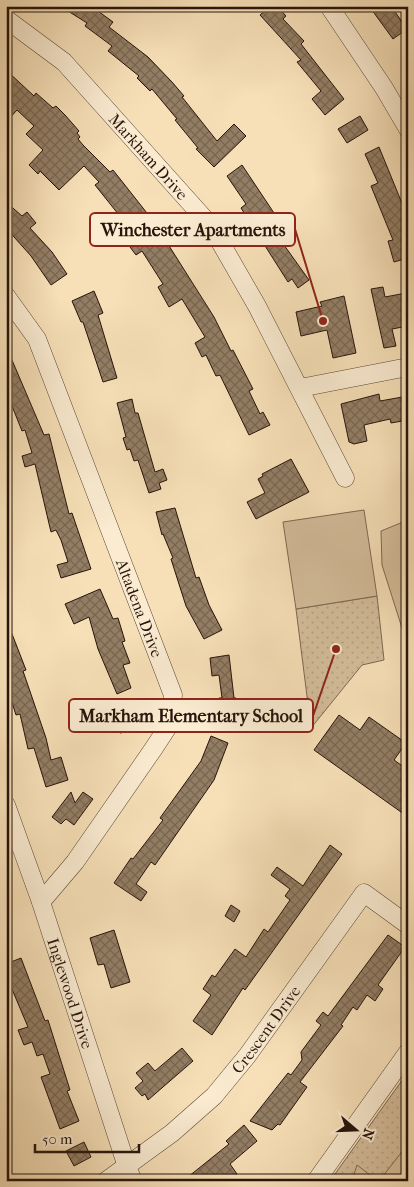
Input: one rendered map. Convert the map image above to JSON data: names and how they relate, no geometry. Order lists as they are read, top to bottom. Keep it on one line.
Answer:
{"streets":{"street":["Markham Drive","Altadena Drive","Inglewood Drive","Crescent Drive"]},"crossings":[["Altadena Drive","Inglewood Drive"],["Inglewood Drive","Crescent Drive"]],"places":["Winchester Apartments","Markham Elementary School"],"scale_bar":"50 m","north":"right"}
